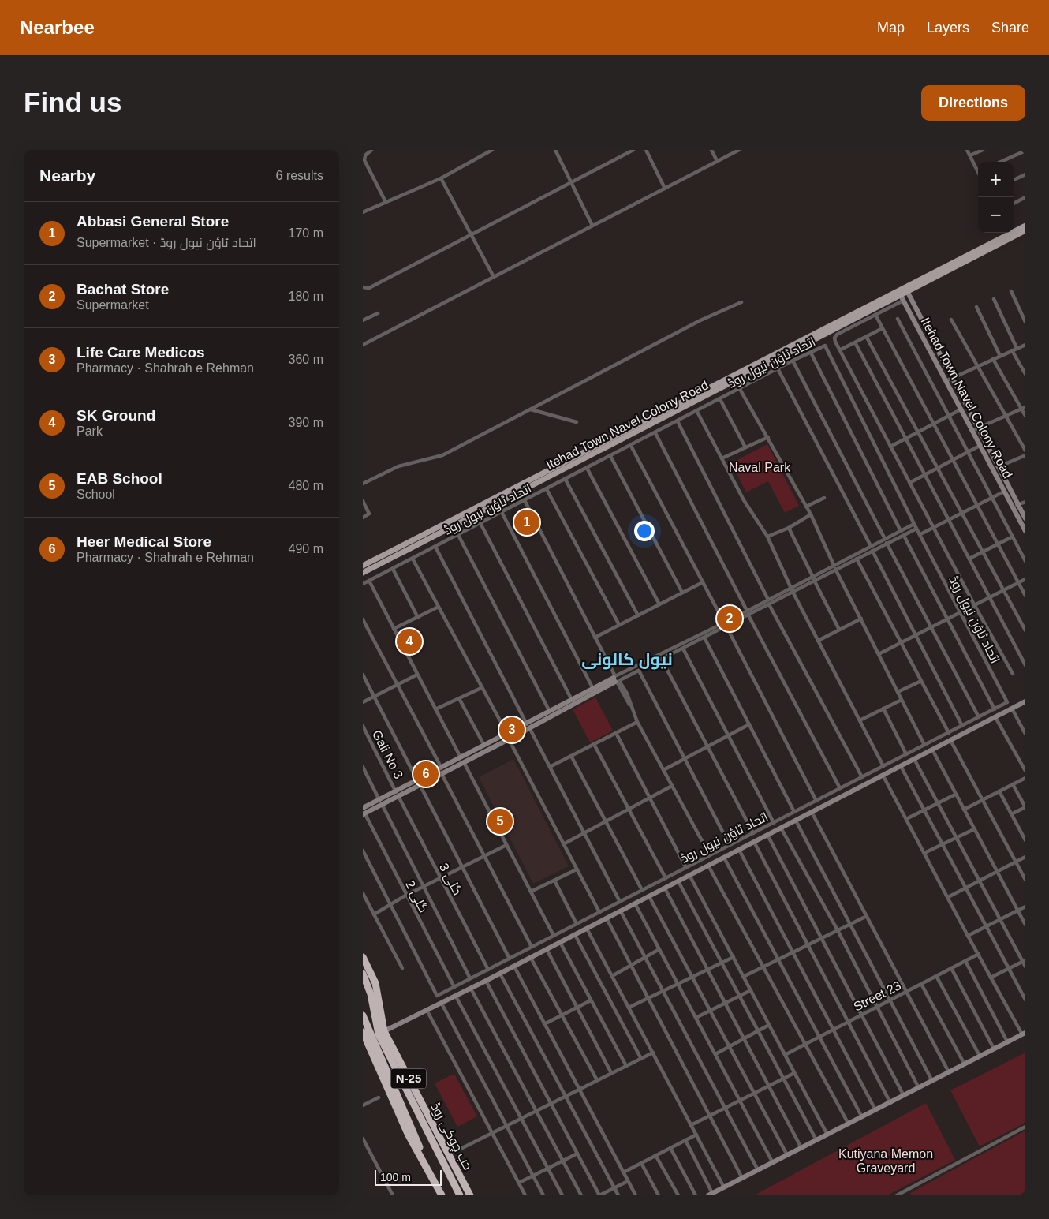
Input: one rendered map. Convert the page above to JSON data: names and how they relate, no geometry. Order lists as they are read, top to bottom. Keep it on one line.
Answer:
{"streets":{"highway":["N-25","حب چوکی روڈ"],"main road":["Itehad Town Navel Colony Road"],"street":["اتحاد ٹاؤن نیول روڈ","Gali No 3","گلی 3","گلی 2","Street 23"]},"crossings":[["اتحاد ٹاؤن نیول روڈ","گلی 3"],["اتحاد ٹاؤن نیول روڈ","گلی 2"],["Gali No 3","گلی 3"]],"districts":["نیول کالونی"],"parks":["Naval Park","Kutiyana Memon Graveyard"],"scale_bar":"100 m","page":{"header":"Nearbee","nav":["Map","Layers","Share"],"buttons":"Directions","title":"Find us","heading":["Nearby","6 results"],"map_buttons":["+","−"],"list":[{"mark":"1","name":"Abbasi General Store","note":"Supermarket · اتحاد ٹاؤن نیول روڈ","value":"170 m"},{"mark":"2","name":"Bachat Store","note":"Supermarket","value":"180 m"},{"mark":"3","name":"Life Care Medicos","note":"Pharmacy · Shahrah e Rehman","value":"360 m"},{"mark":"4","name":"SK Ground","note":"Park","value":"390 m"},{"mark":"5","name":"EAB School","note":"School","value":"480 m"},{"mark":"6","name":"Heer Medical Store","note":"Pharmacy · Shahrah e Rehman","value":"490 m"}],"pins":["1","2","4","3","6","5"],"scale":"100 m"}}
